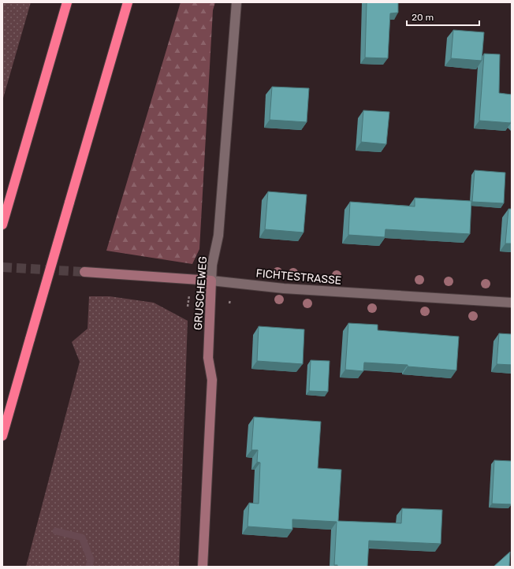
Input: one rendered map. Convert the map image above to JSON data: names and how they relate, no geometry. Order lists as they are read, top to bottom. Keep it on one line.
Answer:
{"streets":{"street":["FICHTESTRASSE","GRUSCHEWEG"]},"crossings":[["FICHTESTRASSE","GRUSCHEWEG"]],"scale_bar":"20 m"}
